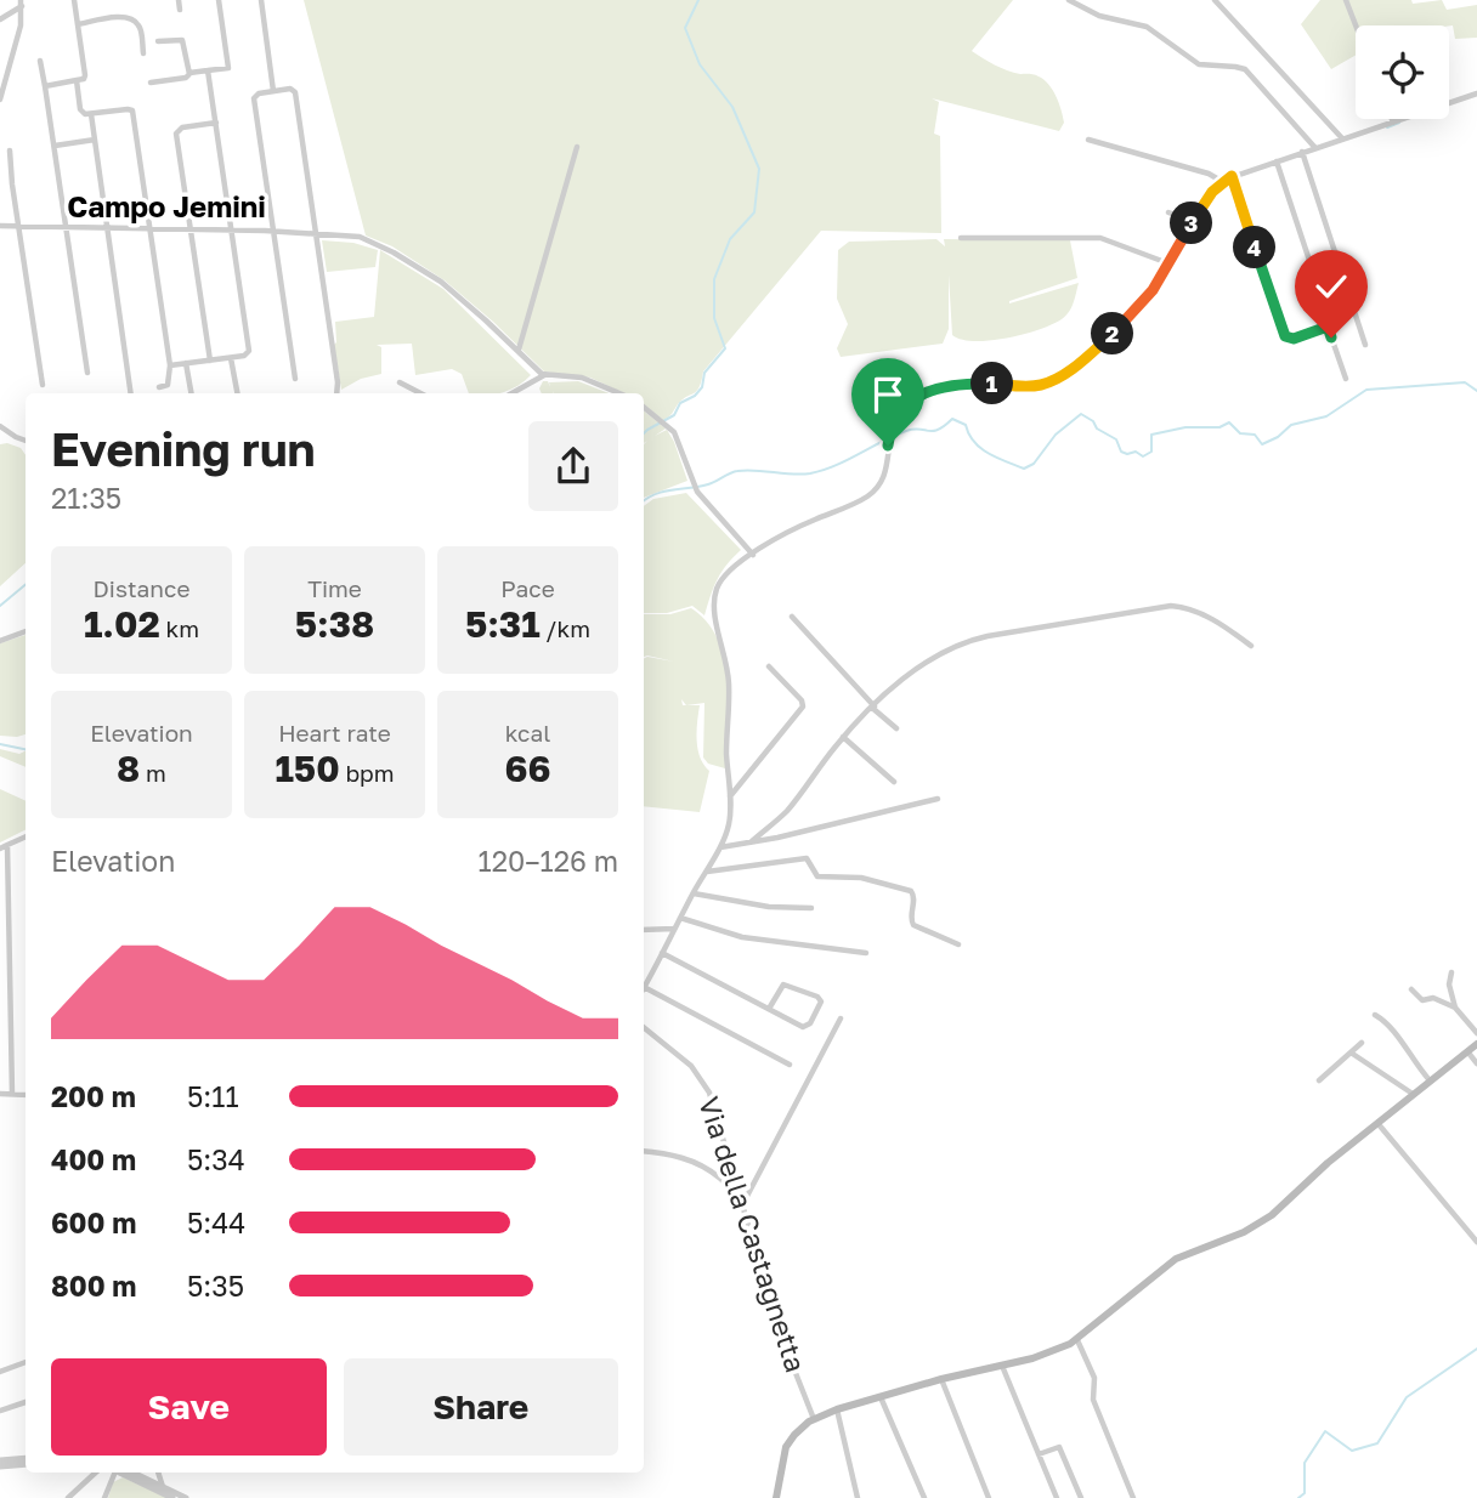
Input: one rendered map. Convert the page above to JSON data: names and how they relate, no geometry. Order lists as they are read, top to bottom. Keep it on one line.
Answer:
{"streets":{"street":["Via della Castagnetta"]},"districts":["Campo Jemini"],"page":{"pins":["3","4","2","1"],"heading":["Evening run","21:35"],"stats":[["Distance","1.02 km"],["Time","5:38"],["Pace","5:31 /km"],["Elevation","8 m"],["Heart rate","150 bpm"],["kcal","66"]],"chart":["Elevation","120–126 m"],"list":[{"name":"200 m","note":"5:11"},{"name":"400 m","note":"5:34"},{"name":"600 m","note":"5:44"},{"name":"800 m","note":"5:35"}],"buttons":["Save","Share"]}}
